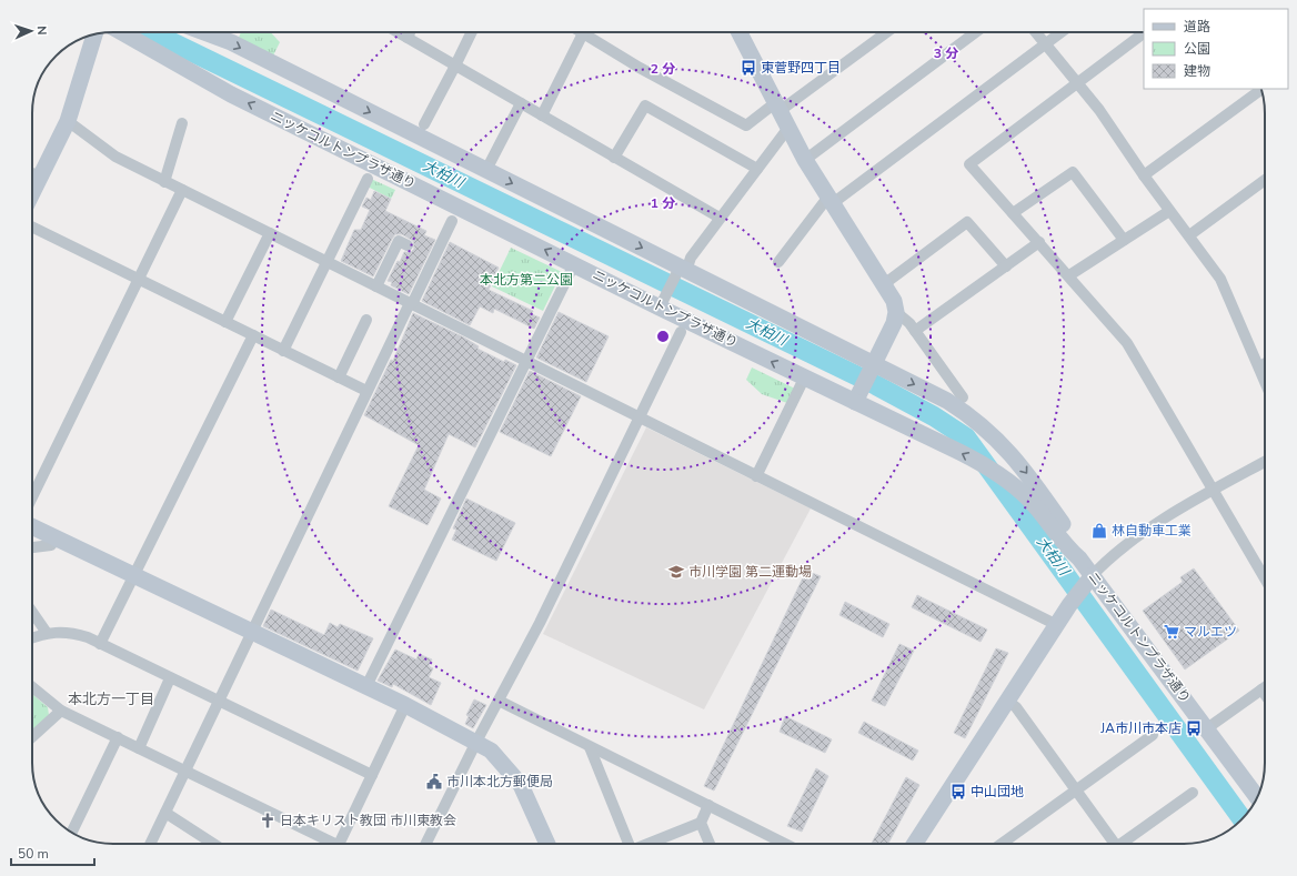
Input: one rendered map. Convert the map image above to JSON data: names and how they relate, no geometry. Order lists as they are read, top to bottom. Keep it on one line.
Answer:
{"streets":{"street":["ニッケコルトンプラザ通り"]},"districts":["本北方一丁目"],"water":["大柏川"],"parks":["本北方第二公園"],"places":{"bus stop":["東菅野四丁目","JA市川市本店","中山団地"],"shop":["林自動車工業"],"school or university":["市川学園 第二運動場"],"supermarket":["マルエツ"],"public building":["市川本北方郵便局"],"church":["日本キリスト教団 市川東教会"]},"legend":["道路","公園","建物"],"scale_bar":"50 m","north":"right","rings":["3 分","2 分","1 分"]}
